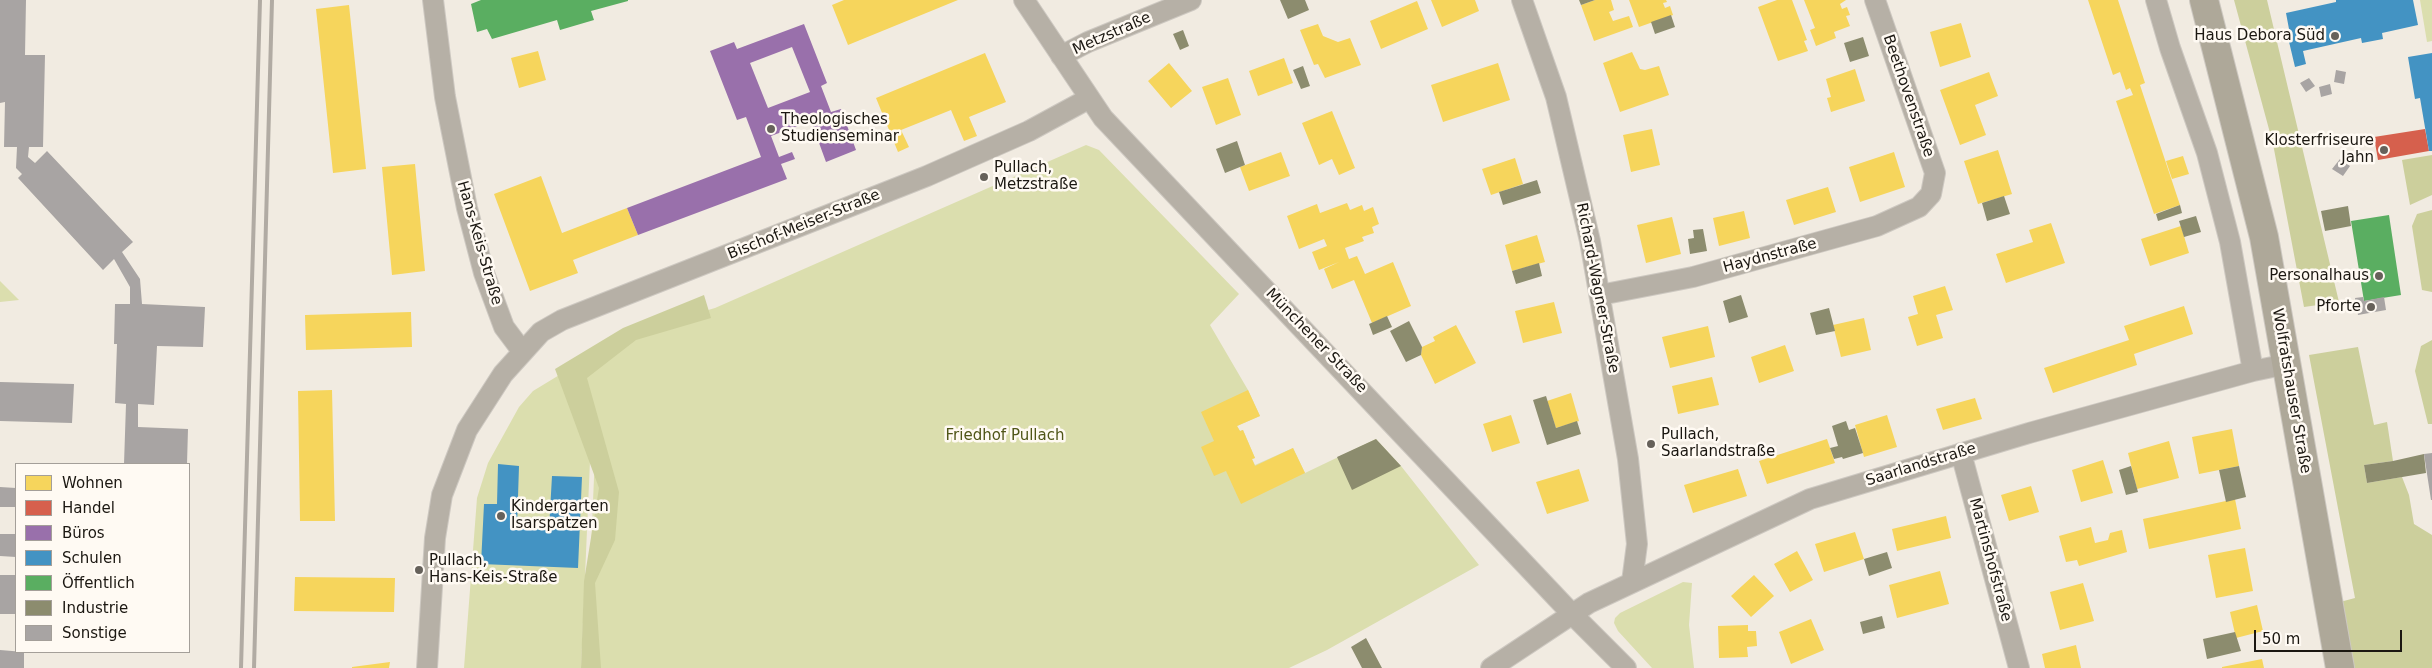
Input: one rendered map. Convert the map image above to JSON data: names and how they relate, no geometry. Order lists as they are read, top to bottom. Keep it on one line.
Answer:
{"streets":{"main road":["Wolfratshauser Straße"],"street":["Metzstraße","Beethovenstraße","Bischof-Meiser-Straße","Hans-Keis-Straße","Haydnstraße","Richard-Wagner-Straße","Münchener Straße","Saarlandstraße","Martinshofstraße"]},"crossings":[["Metzstraße","Münchener Straße"],["Beethovenstraße","Haydnstraße"],["Bischof-Meiser-Straße","Hans-Keis-Straße"],["Bischof-Meiser-Straße","Münchener Straße"],["Haydnstraße","Richard-Wagner-Straße"],["Richard-Wagner-Straße","Saarlandstraße"],["Münchener Straße","Saarlandstraße"],["Wolfratshauser Straße","Saarlandstraße"],["Saarlandstraße","Martinshofstraße"]],"parks":["Friedhof Pullach"],"places":["Haus Debora Süd","Theologisches Studienseminar","Klosterfriseure Jahn","Pullach, Metzstraße","Personalhaus","Pforte","Pullach, Saarlandstraße","Kindergarten Isarspatzen","Pullach, Hans-Keis-Straße"],"legend":["Wohnen","Handel","Büros","Schulen","Öffentlich","Industrie","Sonstige"],"scale_bar":"50 m"}
